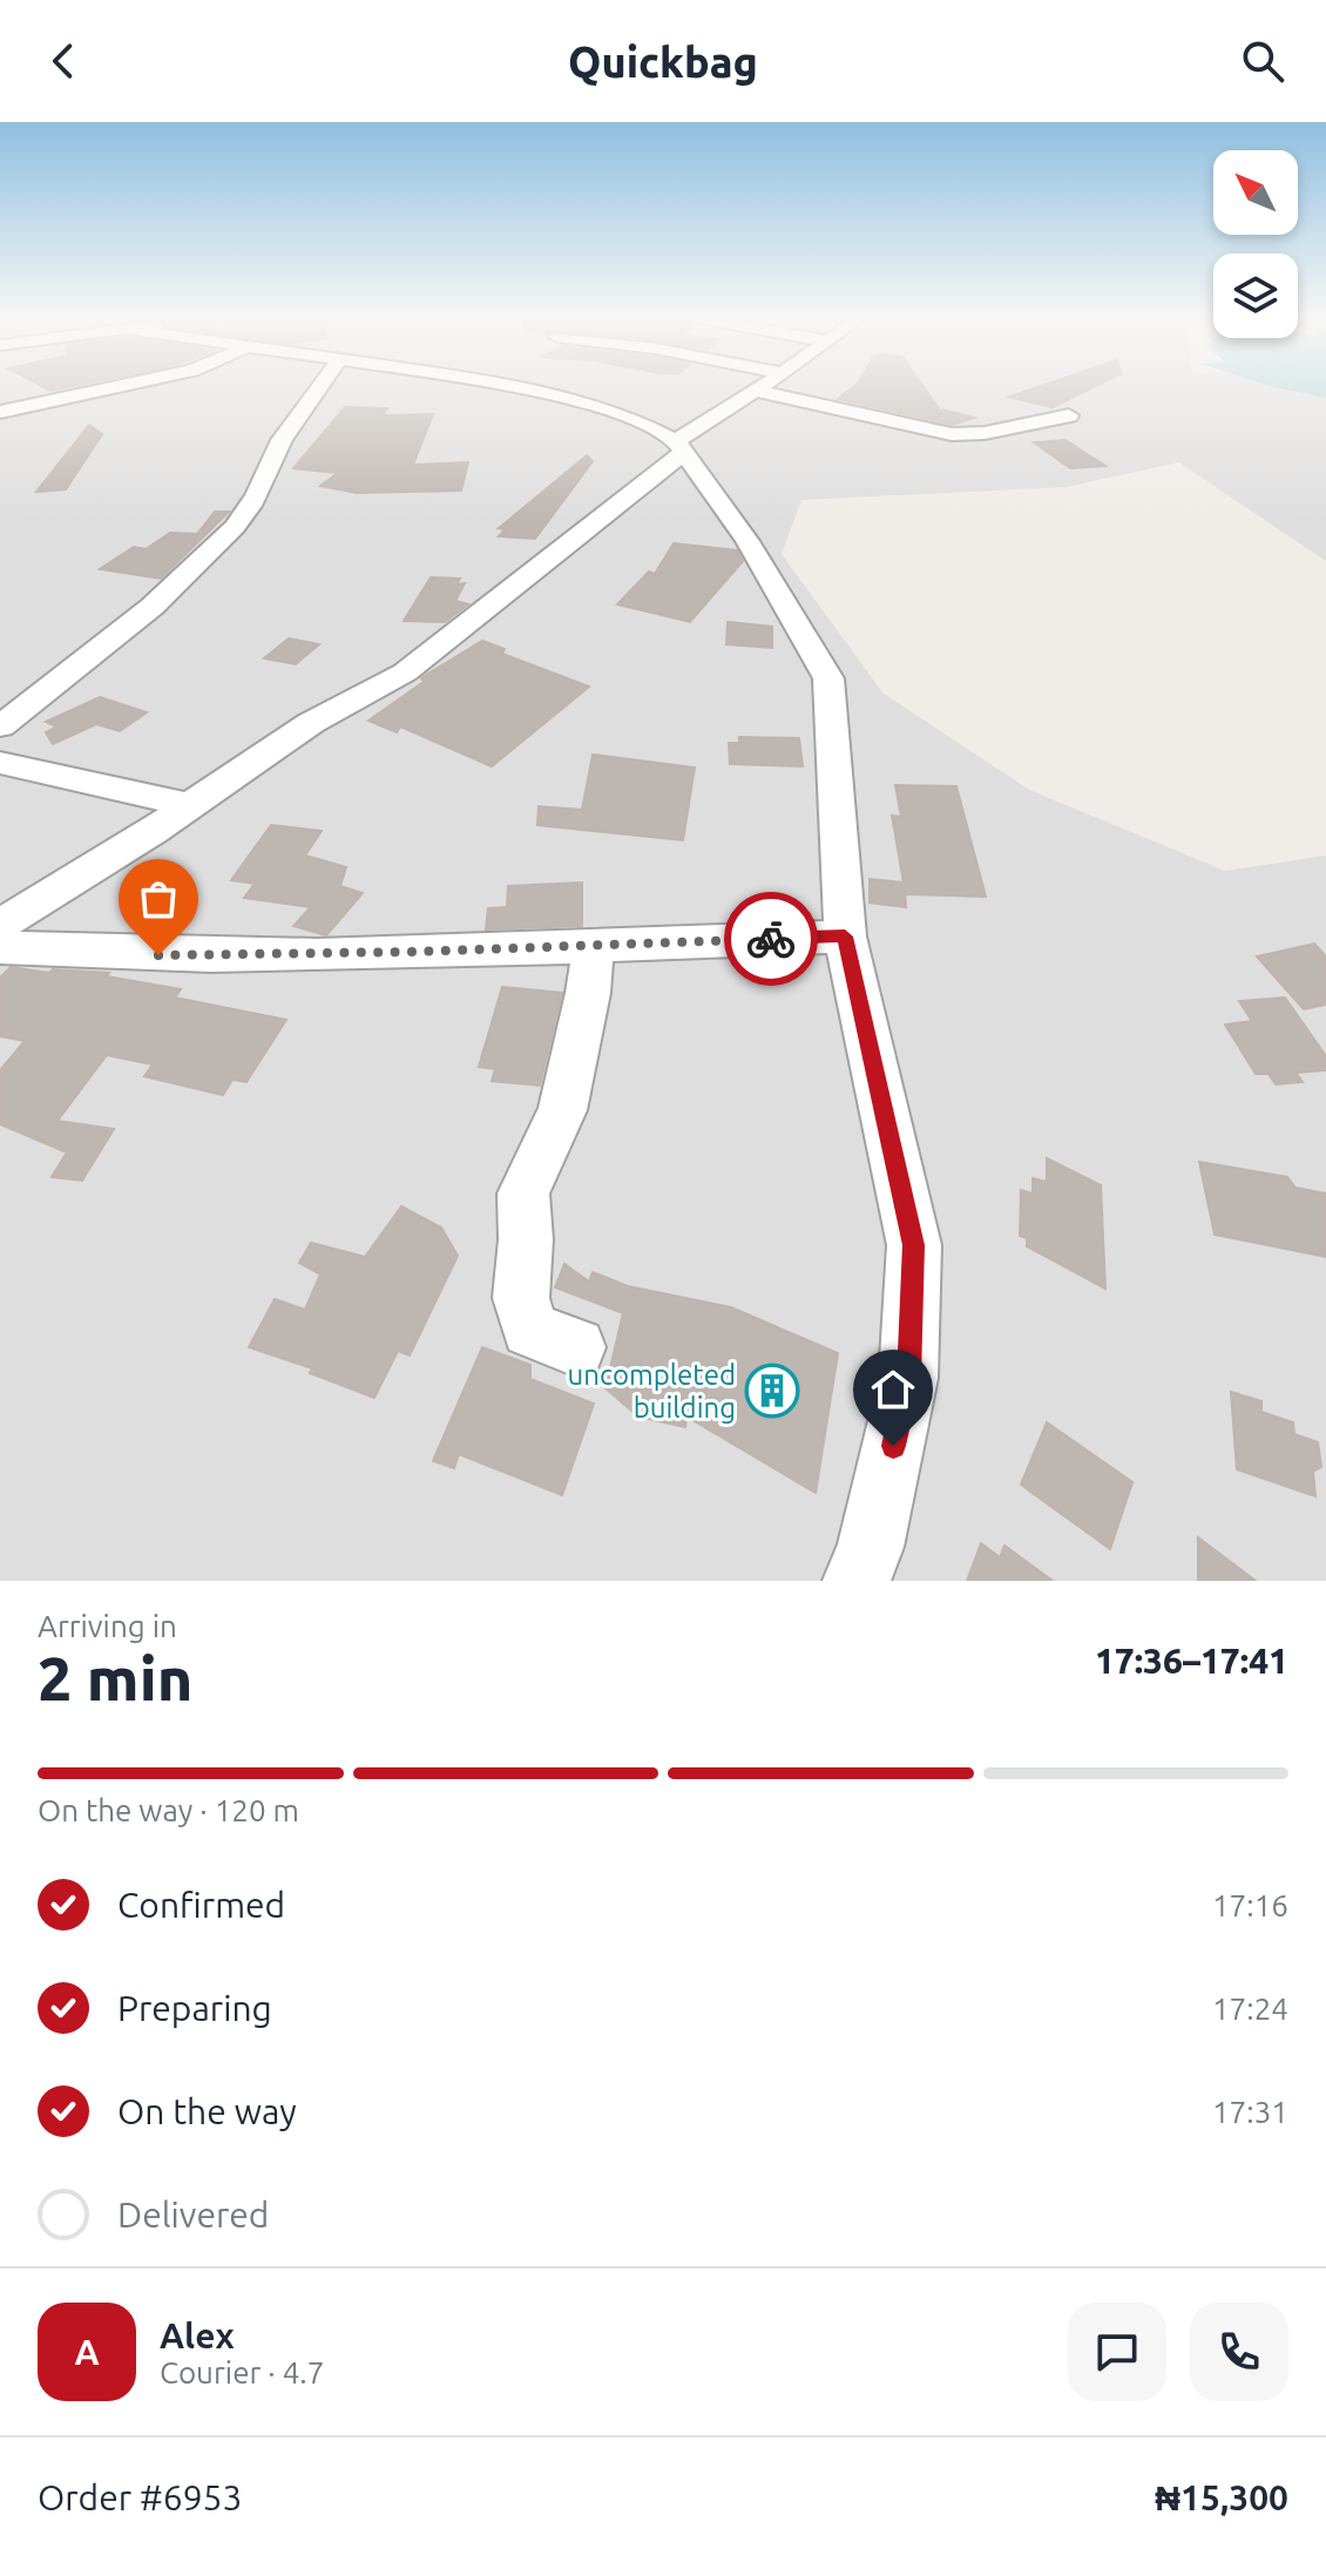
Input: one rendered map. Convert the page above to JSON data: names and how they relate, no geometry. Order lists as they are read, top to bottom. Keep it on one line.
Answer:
{"places":{"building":["uncompleted building"]},"north":"top left","page":{"header":"Quickbag","heading":["2 min","Arriving in","17:36–17:41"],"panel":["Alex","Courier · 4.7","Order #6953","₦15,300"],"bar":"On the way · 120 m","list":[["Confirmed","17:16"],["Preparing","17:24"],["On the way","17:31"],"Delivered"],"round":"A"}}
